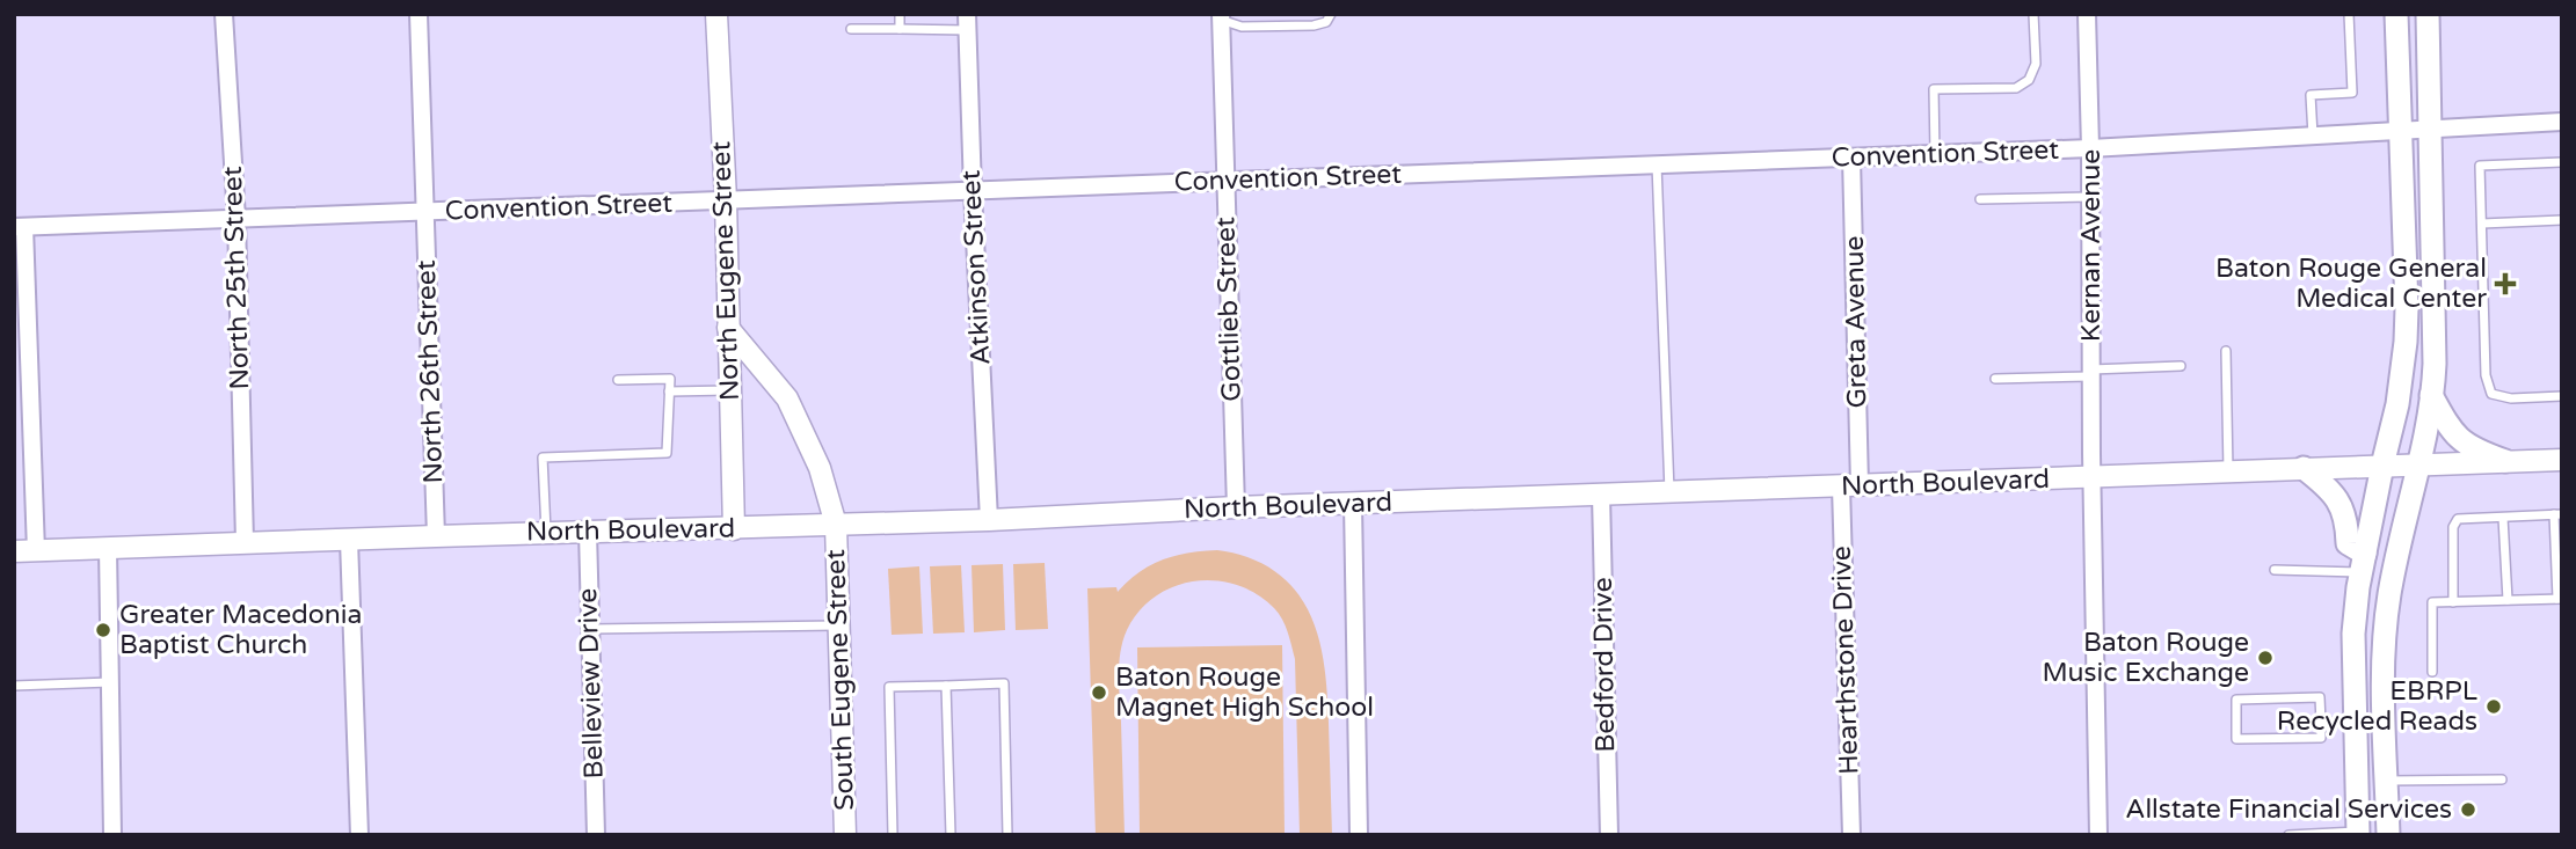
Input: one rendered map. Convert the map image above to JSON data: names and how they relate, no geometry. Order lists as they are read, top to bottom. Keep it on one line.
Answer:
{"streets":{"street":["Convention Street","Kernan Avenue","Atkinson Street","North Eugene Street","North 25th Street","Gottlieb Street","Greta Avenue","North 26th Street","North Boulevard","Hearthstone Drive","Bedford Drive","South Eugene Street","Belleview Drive"]},"crossings":[["Convention Street","Kernan Avenue"],["Convention Street","Atkinson Street"],["Convention Street","North Eugene Street"],["Convention Street","North 25th Street"],["Convention Street","Gottlieb Street"],["Convention Street","Greta Avenue"],["Convention Street","North 26th Street"],["Kernan Avenue","North Boulevard"],["Atkinson Street","North Boulevard"],["North Eugene Street","North Boulevard"],["North Eugene Street","South Eugene Street"],["North 25th Street","North Boulevard"],["Gottlieb Street","North Boulevard"],["Greta Avenue","North Boulevard"],["Greta Avenue","Hearthstone Drive"],["North 26th Street","North Boulevard"],["North Boulevard","Hearthstone Drive"],["North Boulevard","Bedford Drive"],["North Boulevard","South Eugene Street"],["North Boulevard","Belleview Drive"]],"places":{"health":["Baton Rouge General Medical Center"],"other":["Greater Macedonia Baptist Church","Baton Rouge Music Exchange","Baton Rouge Magnet High School","EBRPL Recycled Reads","Allstate Financial Services"]}}
